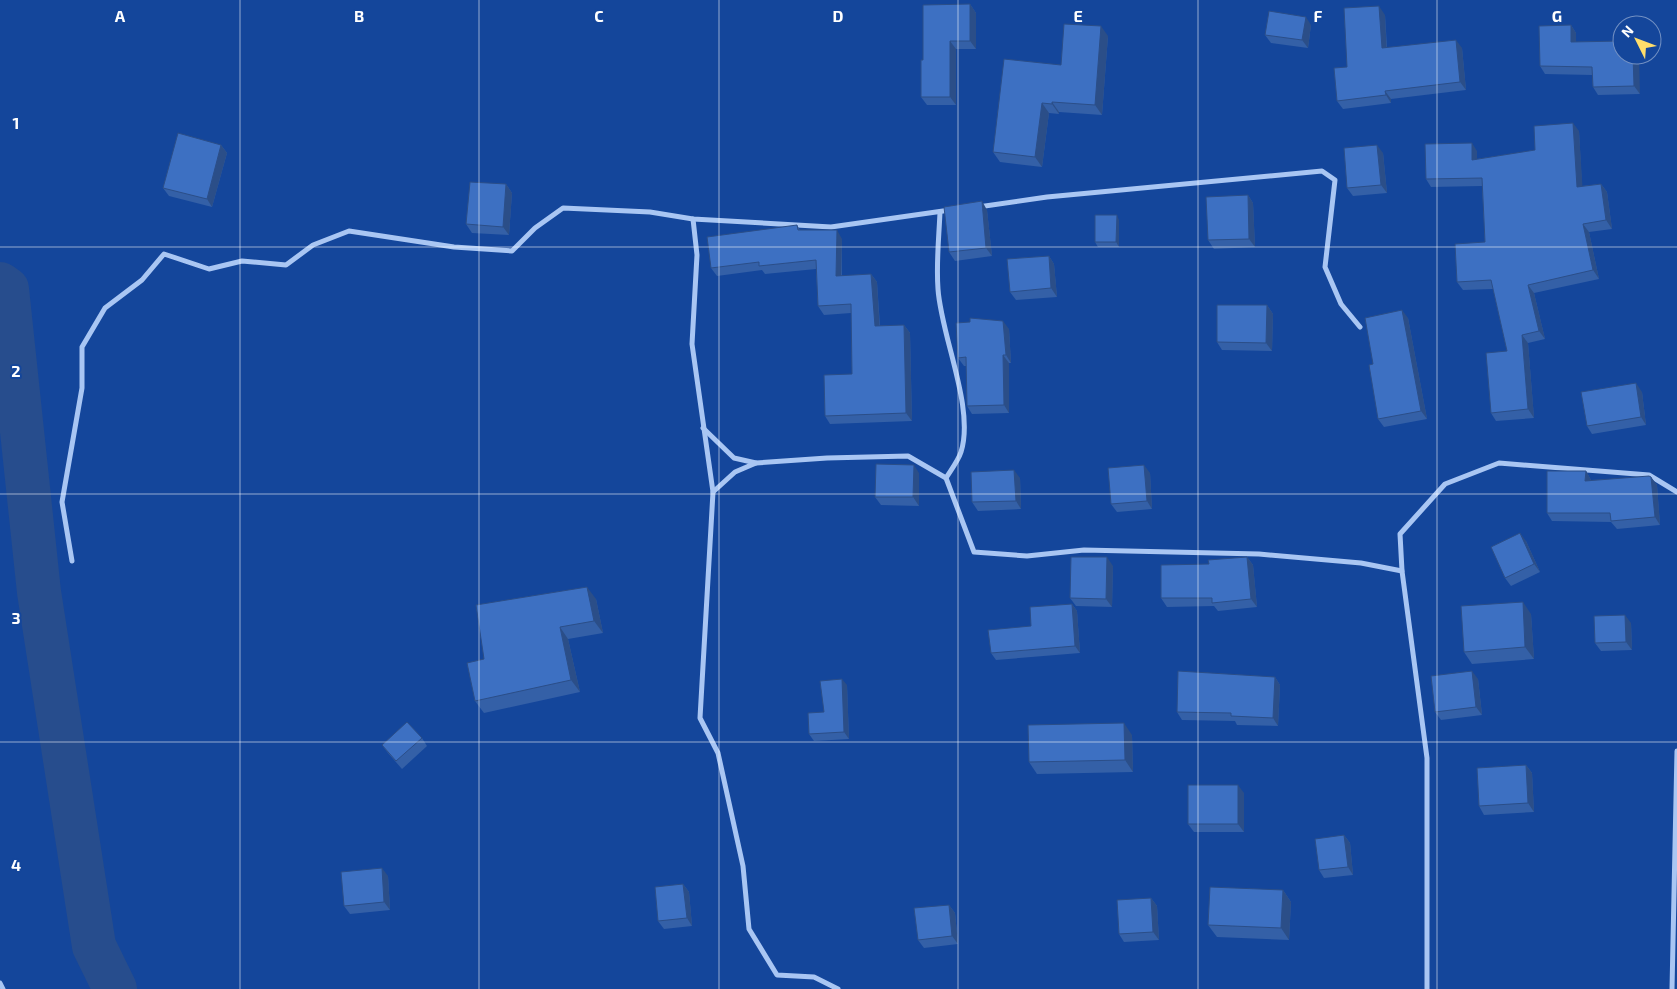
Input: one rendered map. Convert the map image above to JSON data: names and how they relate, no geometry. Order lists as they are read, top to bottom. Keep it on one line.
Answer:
{"north":"top left","grid":{"columns":["A","B","C","D","E","F","G"],"rows":["1","2","3","4"]}}
